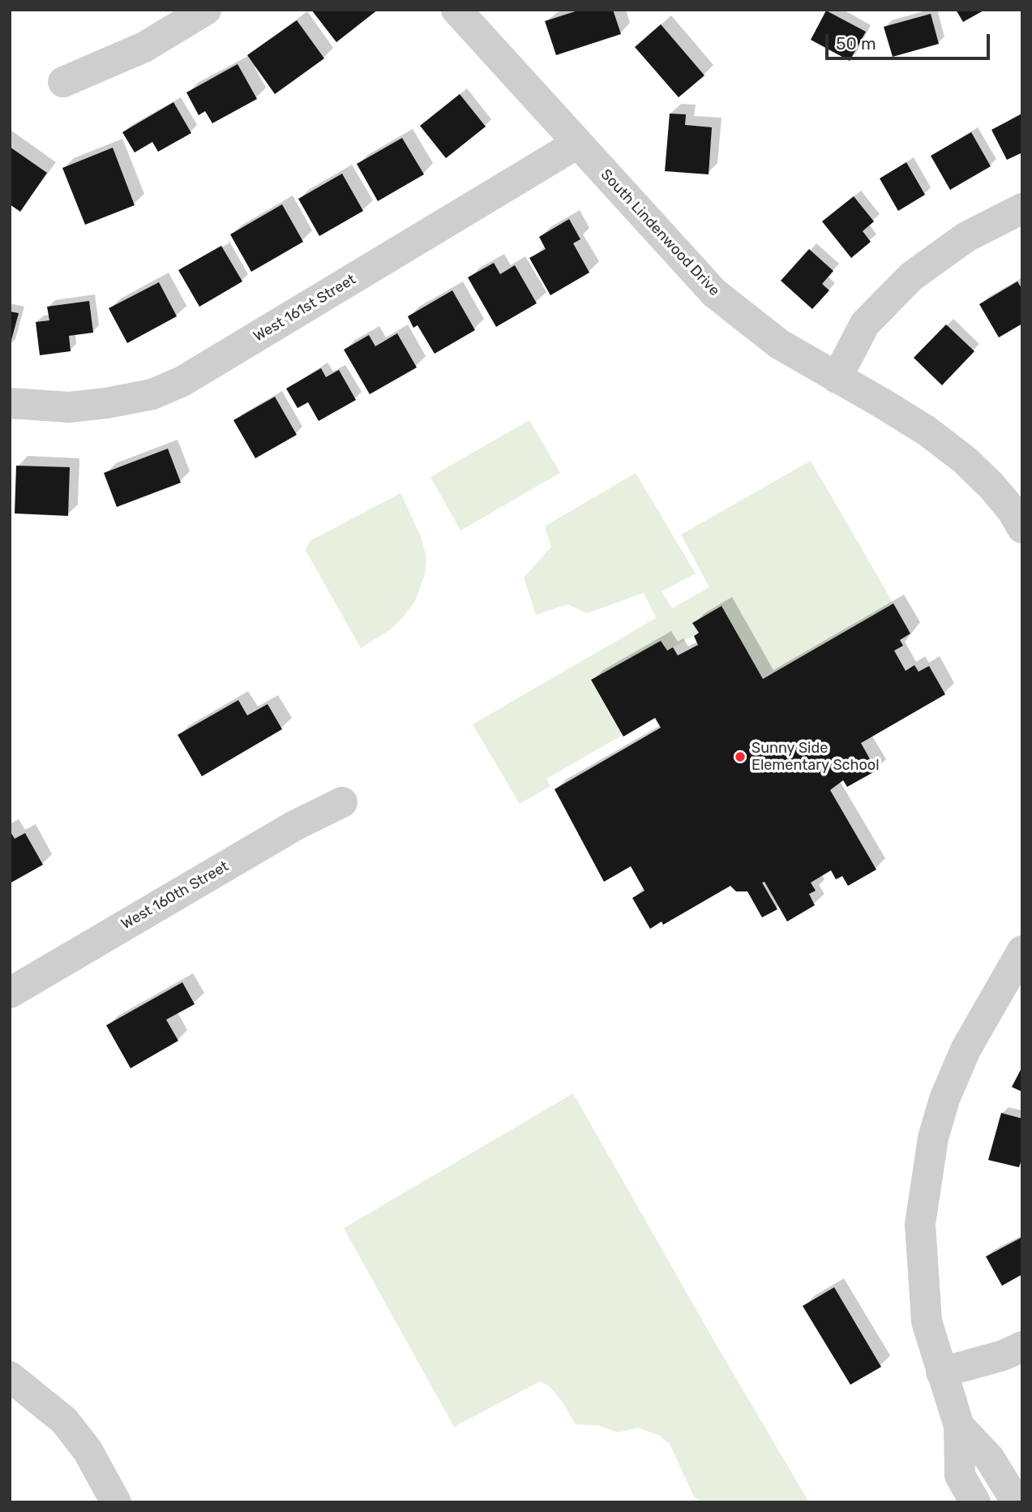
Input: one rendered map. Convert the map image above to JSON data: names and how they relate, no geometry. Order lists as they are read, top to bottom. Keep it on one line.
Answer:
{"streets":{"street":["South Lindenwood Drive","West 161st Street","West 160th Street"]},"crossings":[["South Lindenwood Drive","West 161st Street"]],"places":["Sunny Side Elementary School"],"scale_bar":"50 m"}
